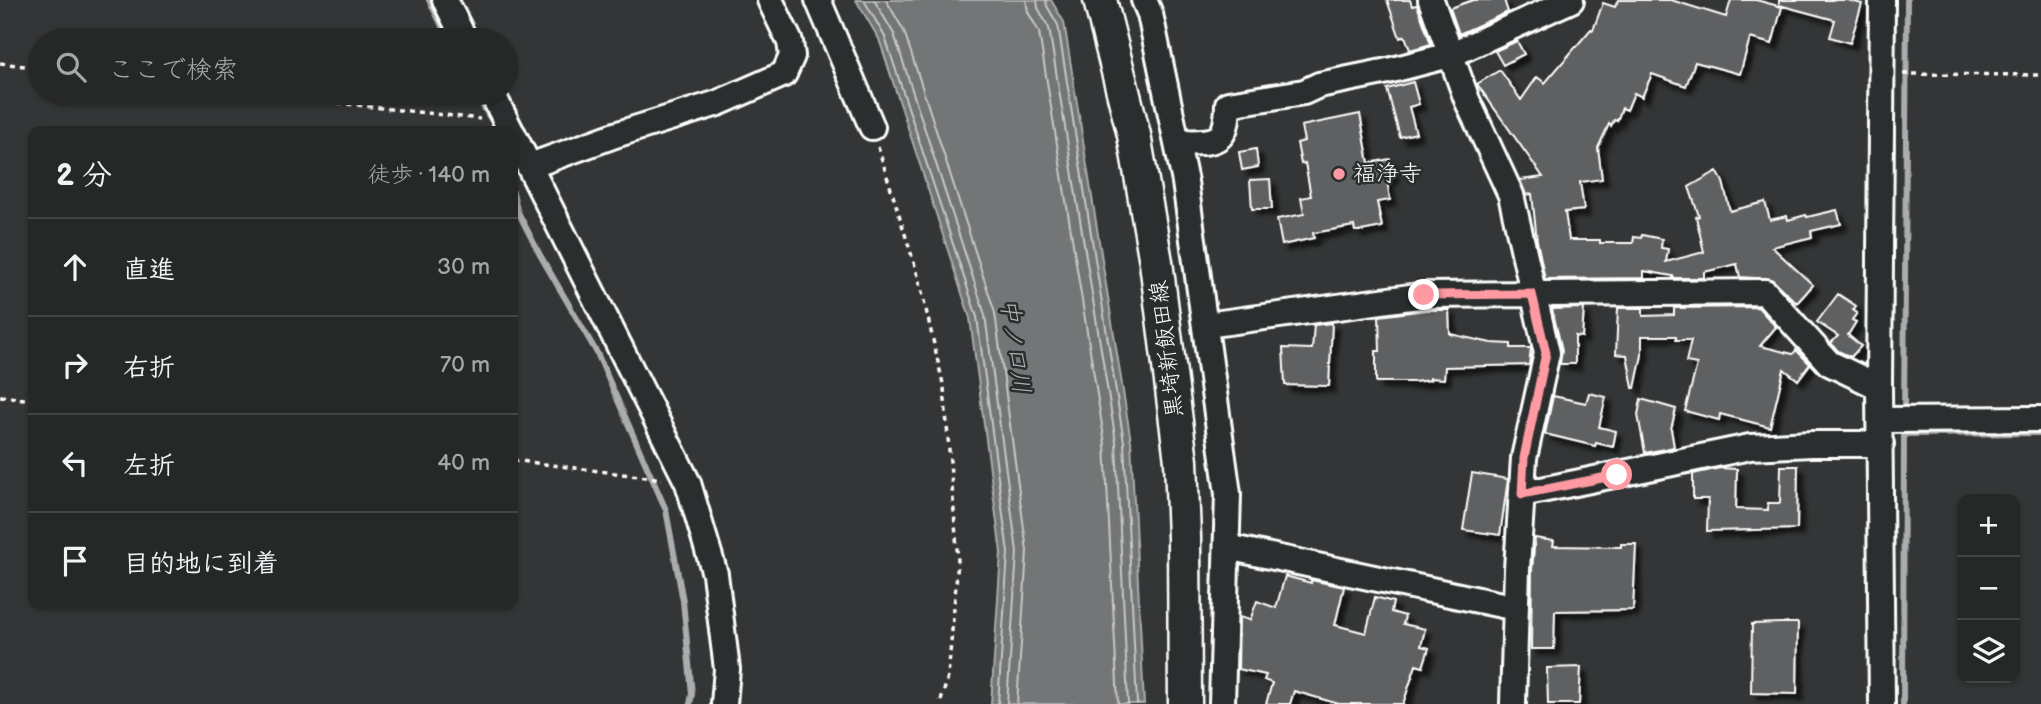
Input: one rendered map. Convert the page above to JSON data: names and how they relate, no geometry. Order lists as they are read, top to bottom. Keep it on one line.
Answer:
{"streets":{"main road":["黒埼新飯田線"]},"water":["中ノ口川"],"places":["福浄寺"],"page":{"search":"ここで検索","heading":["2 分","徒歩 · 140 m"],"list":[["直進","30 m"],["右折","70 m"],["左折","40 m"],"目的地に到着"],"map_buttons":["+","−"]}}
